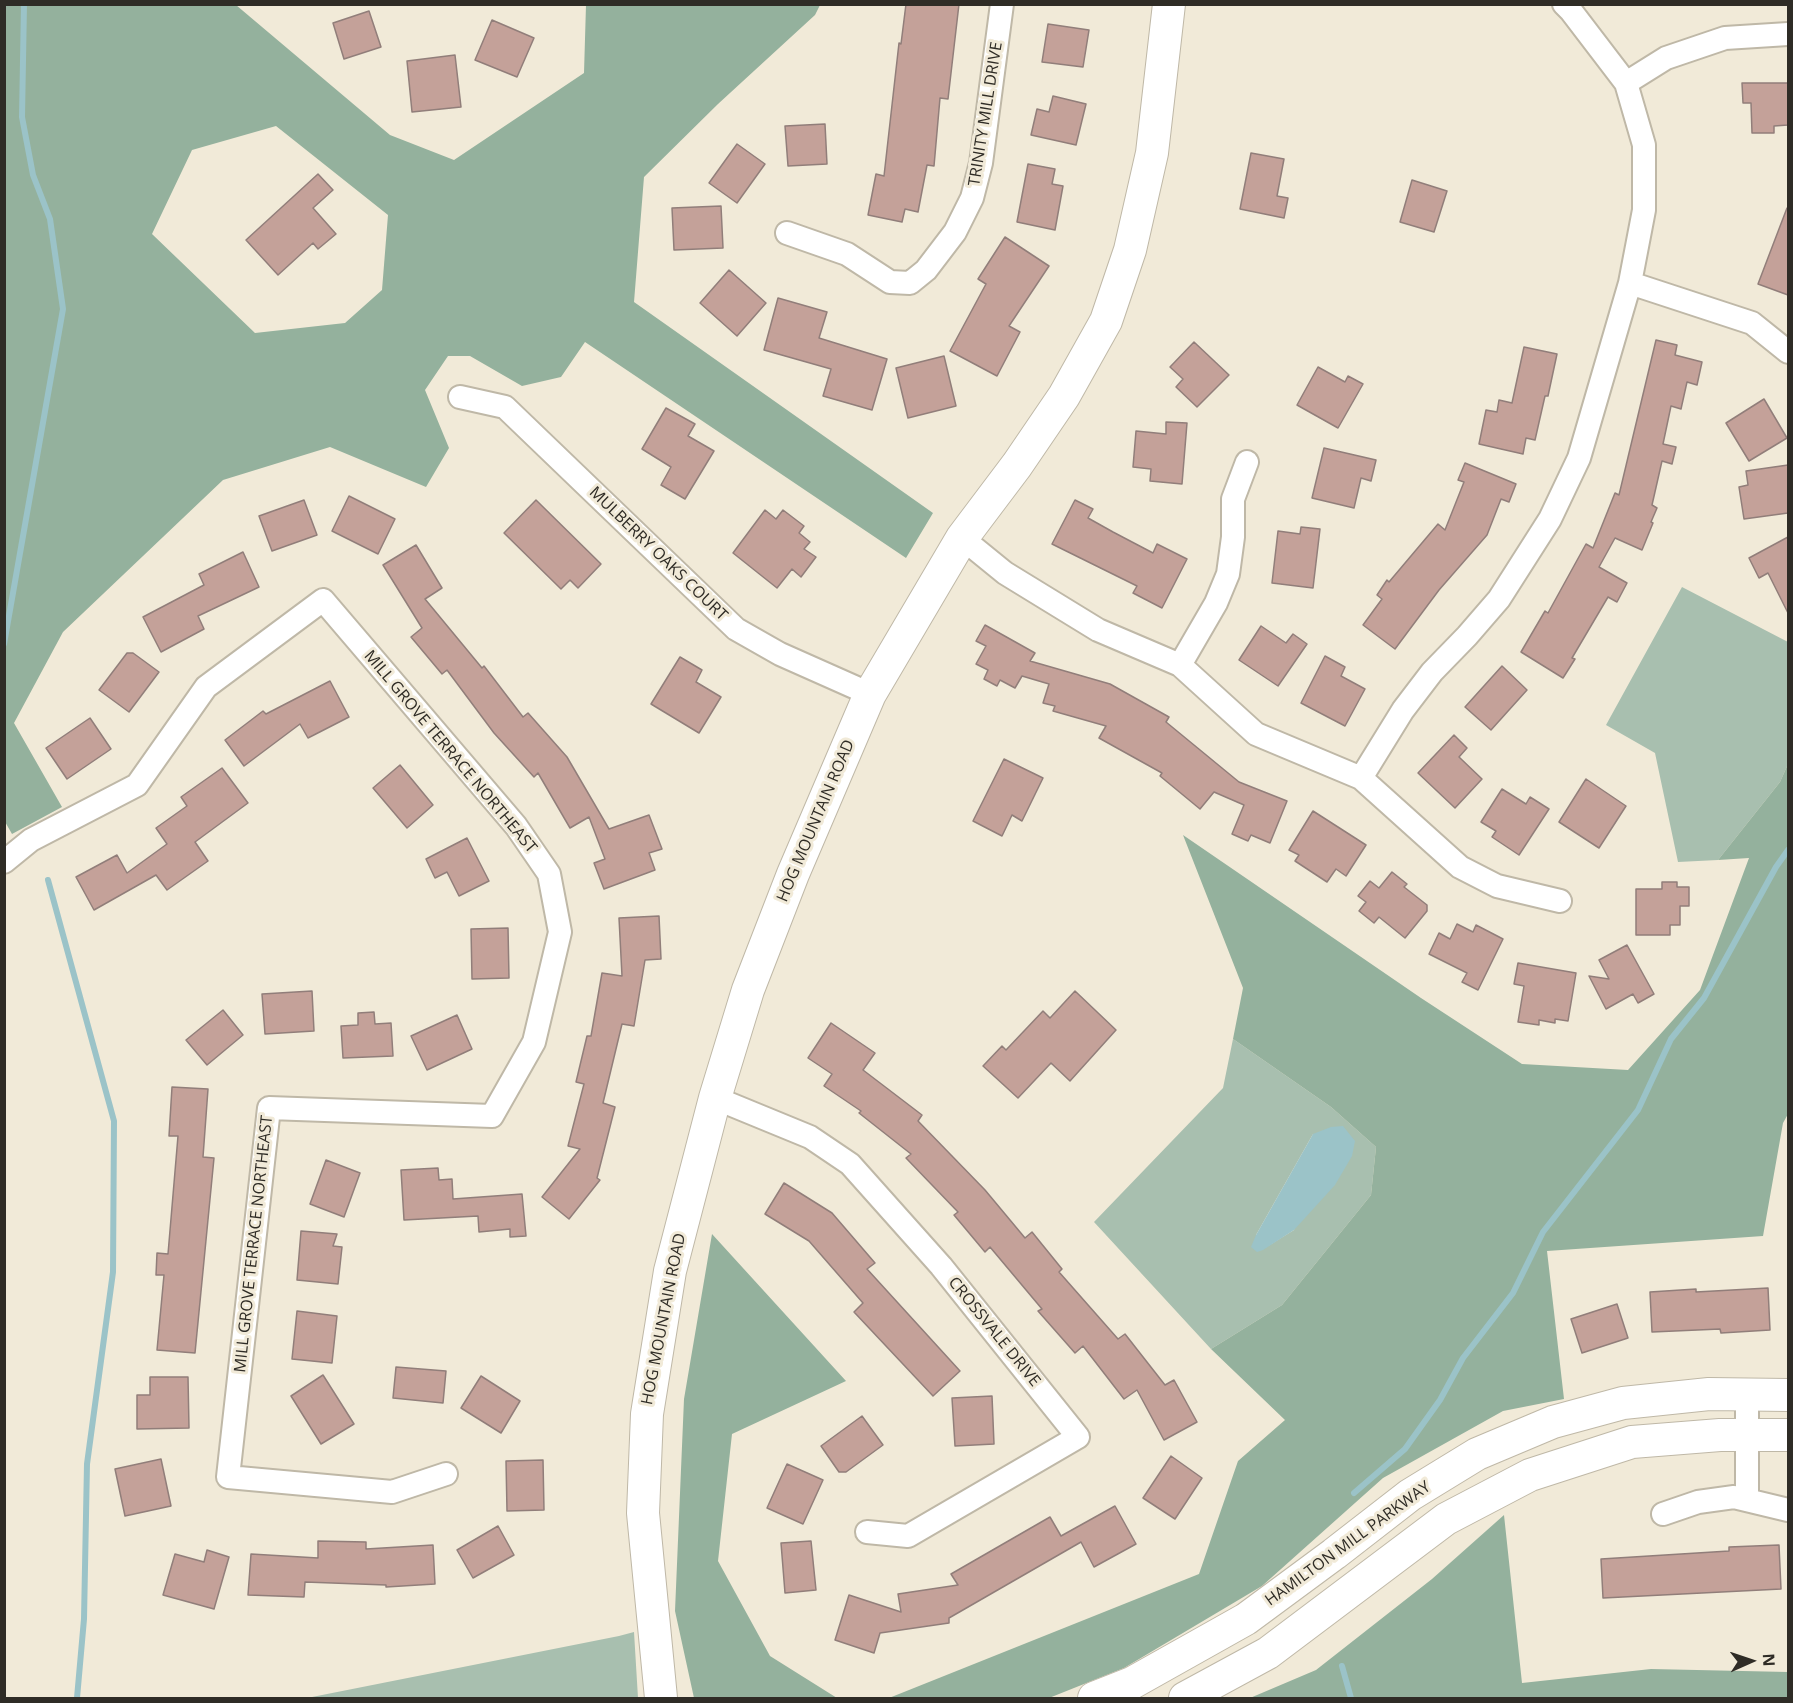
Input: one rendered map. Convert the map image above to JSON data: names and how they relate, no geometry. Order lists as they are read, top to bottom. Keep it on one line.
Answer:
{"streets":{"street":["TRINITY MILL DRIVE","MULBERRY OAKS COURT","MILL GROVE TERRACE NORTHEAST","HOG MOUNTAIN ROAD","CROSSVALE DRIVE","HAMILTON MILL PARKWAY"]},"crossings":[["MULBERRY OAKS COURT","HOG MOUNTAIN ROAD"],["HOG MOUNTAIN ROAD","CROSSVALE DRIVE"]],"north":"right"}
